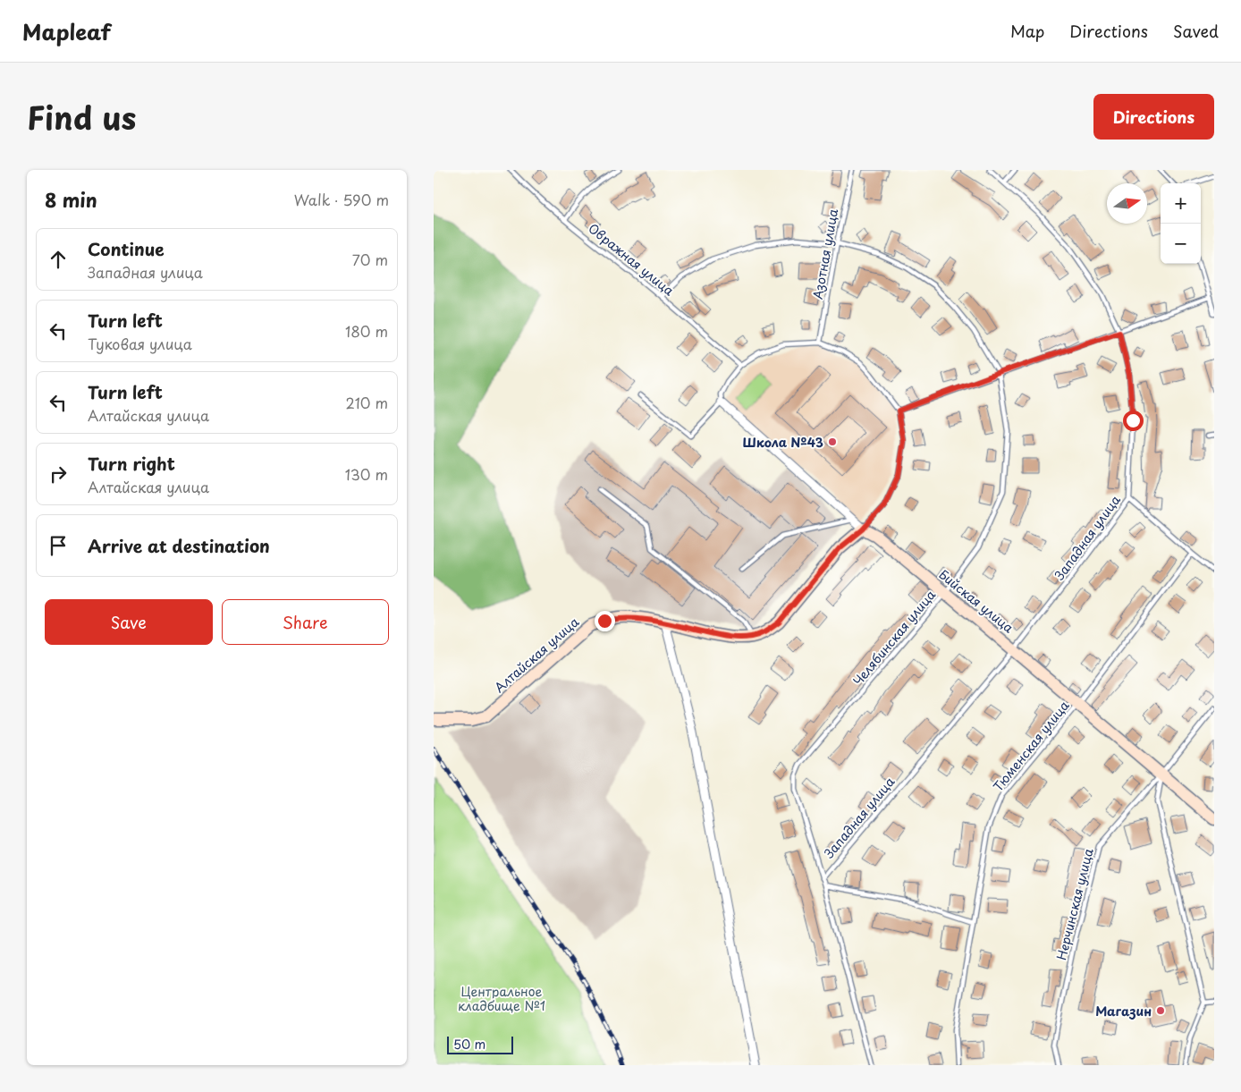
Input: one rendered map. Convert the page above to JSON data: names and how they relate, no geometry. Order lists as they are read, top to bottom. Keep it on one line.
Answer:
{"streets":{"street":["Бийская улица","Алтайская улица"],"lane":["Азотная улица","Овражная улица","Западная улица","Челябинская улица","Тюменская улица","Нерчинская улица"]},"crossings":[["Азотная улица","Челябинская улица"],["Азотная улица","Алтайская улица"],["Овражная улица","Челябинская улица"],["Овражная улица","Алтайская улица"],["Западная улица","Бийская улица"],["Западная улица","Челябинская улица"],["Бийская улица","Челябинская улица"],["Бийская улица","Алтайская улица"],["Бийская улица","Тюменская улица"],["Бийская улица","Нерчинская улица"]],"parks":["Центральное кладбище №1"],"places":["Школа №43","Магазин"],"scale_bar":"50 m","north":"right","page":{"header":"Mapleaf","nav":["Map","Directions","Saved"],"title":"Find us","buttons":["Directions",["Save","Share"]],"heading":["8 min","Walk · 590 m"],"map_buttons":["+","−"],"list":[["Continue","Западная улица","70 m"],["Turn left","Туковая улица","180 m"],["Turn left","Алтайская улица","210 m"],["Turn right","Алтайская улица","130 m"],"Arrive at destination"],"scale":"50 m"}}
